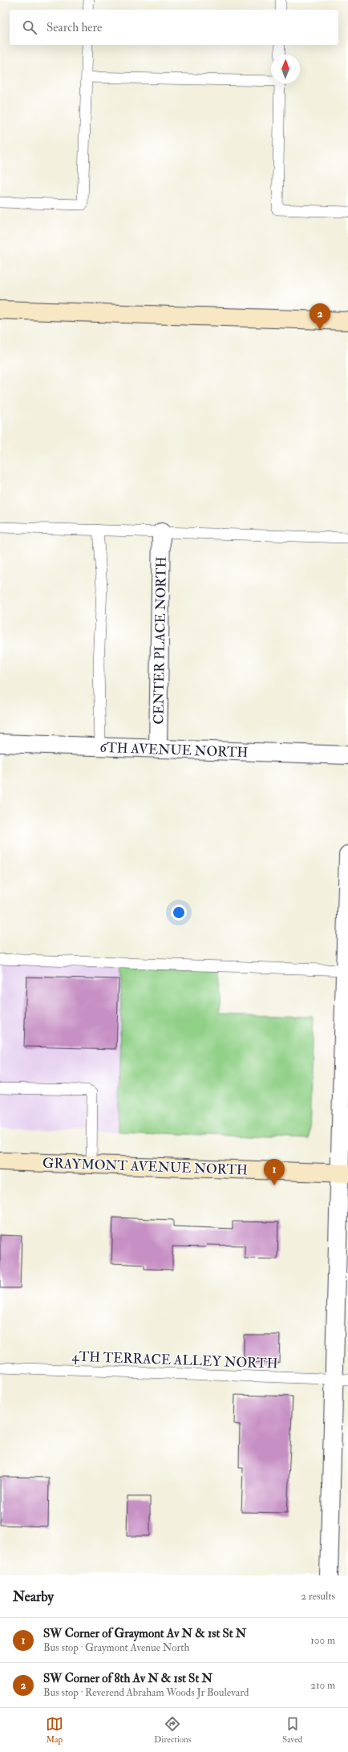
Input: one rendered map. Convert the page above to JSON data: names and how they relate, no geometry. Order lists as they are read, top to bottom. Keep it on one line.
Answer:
{"streets":{"main road":["GRAYMONT AVENUE NORTH"],"street":["CENTER PLACE NORTH","6TH AVENUE NORTH"],"lane":["4TH TERRACE ALLEY NORTH"]},"crossings":[["CENTER PLACE NORTH","6TH AVENUE NORTH"]],"north":"top","page":{"search":"Search here","pins":["2","1"],"heading":["Nearby","2 results"],"list":[{"mark":"1","name":"SW Corner of Graymont Av N & 1st St N","note":"Bus stop · Graymont Avenue North","value":"100 m"},{"mark":"2","name":"SW Corner of 8th Av N & 1st St N","note":"Bus stop · Reverend Abraham Woods Jr Boulevard","value":"210 m"}],"nav":["Map","Directions","Saved"]}}
